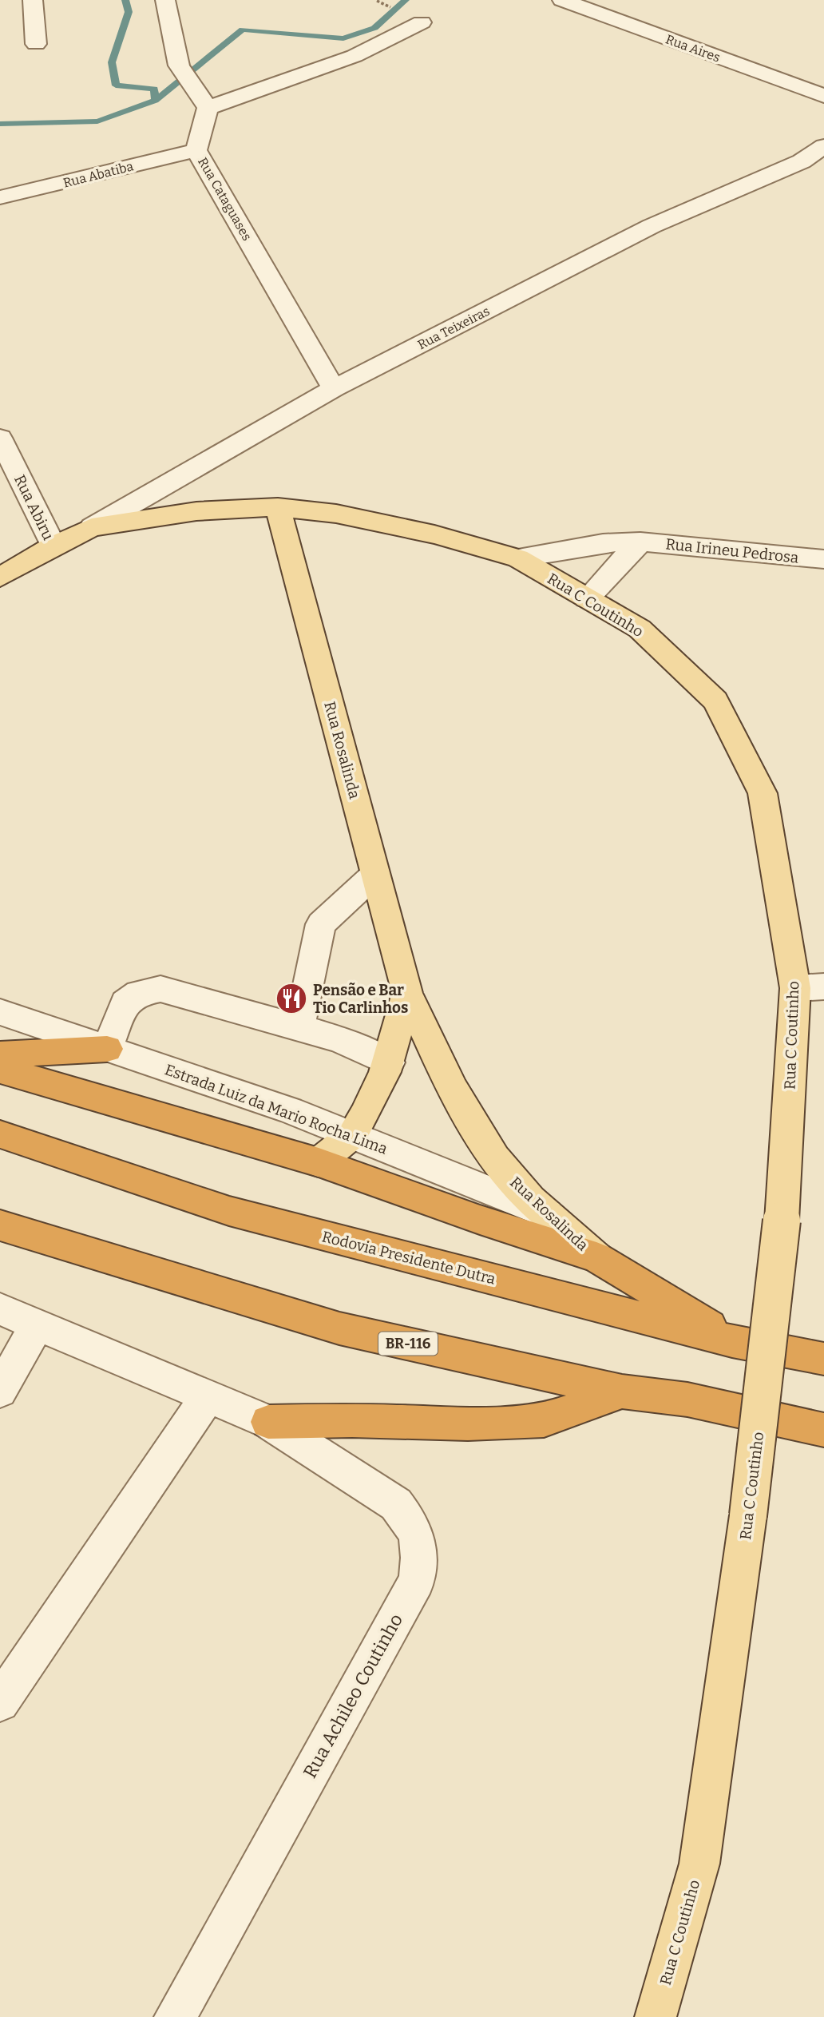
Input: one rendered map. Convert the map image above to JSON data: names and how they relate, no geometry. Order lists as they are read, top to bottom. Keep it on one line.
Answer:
{"streets":{"highway":["Rodovia Presidente Dutra","BR-116"],"main road":["Rua C Coutinho","Rua Rosalinda"],"street":["Rua Aires","Rua Abatiba","Rua Cataguases","Rua Teixeiras","Rua Abiru","Rua Irineu Pedrosa","Estrada Luiz da Mario Rocha Lima","Rua Achileo Coutinho"]},"crossings":[["Rua Abatiba","Rua Cataguases"],["Rua Cataguases","Rua Teixeiras"],["Rua Teixeiras","Rua C Coutinho"],["Rua Irineu Pedrosa","Rua C Coutinho"],["Rua C Coutinho","Rua Rosalinda"],["Rua Rosalinda","Estrada Luiz da Mario Rocha Lima"]],"places":{"restaurant":["Pensão e Bar Tio Carlinhos"]}}
